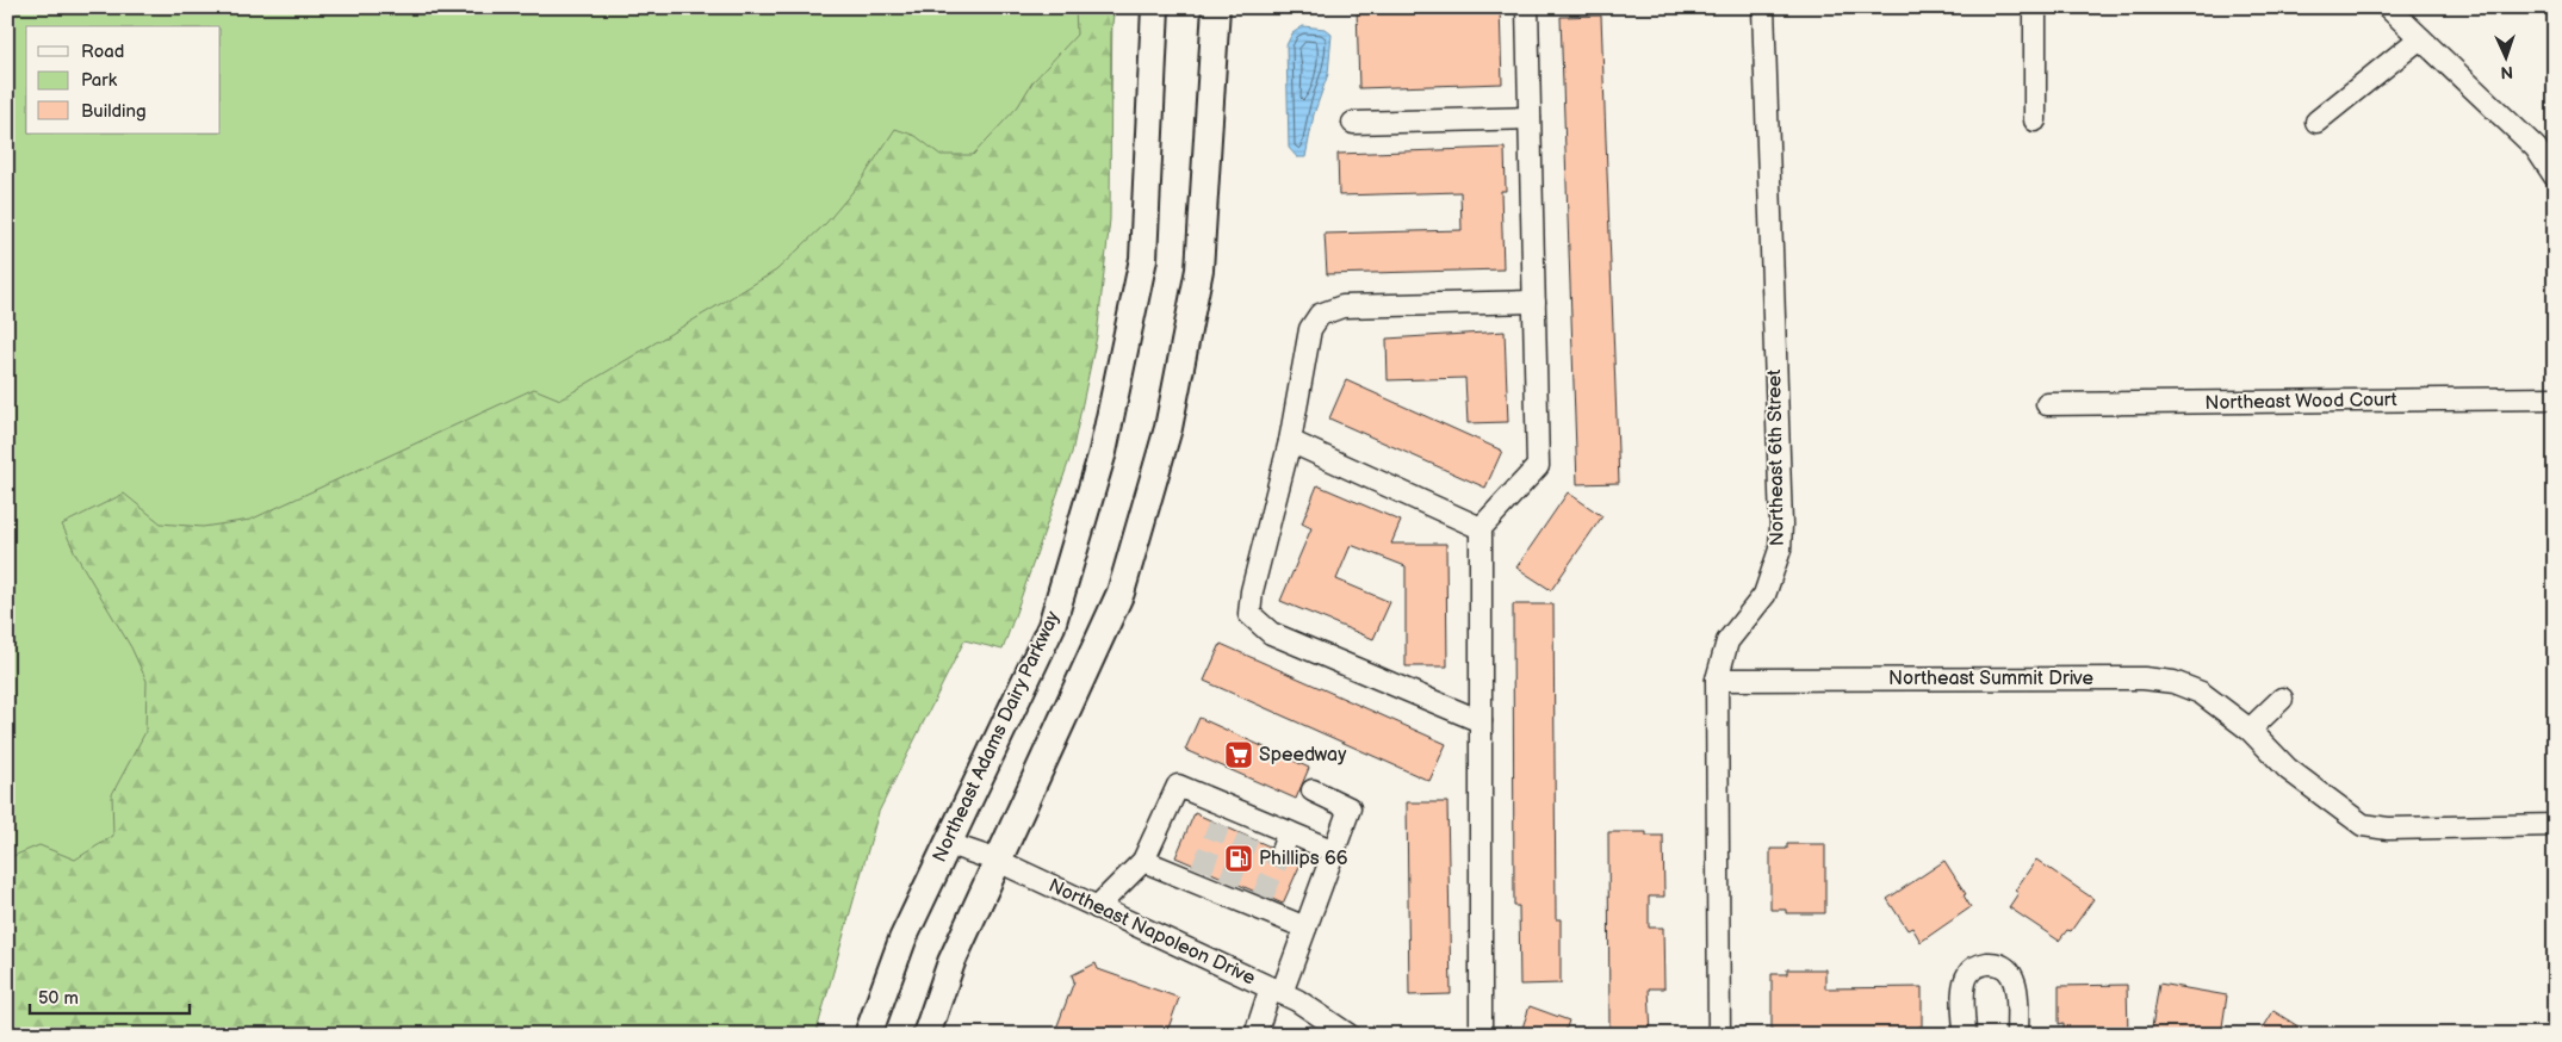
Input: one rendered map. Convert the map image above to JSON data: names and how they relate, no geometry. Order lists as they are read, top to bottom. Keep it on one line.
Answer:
{"streets":{"main road":["Northeast Adams Dairy Parkway"],"street":["Northeast Wood Court","Northeast 6th Street","Northeast Summit Drive","Northeast Napoleon Drive"]},"crossings":[["Northeast 6th Street","Northeast Summit Drive"],["Northeast Adams Dairy Parkway","Northeast Napoleon Drive"]],"places":{"supermarket":["Speedway"],"fuel station":["Phillips 66"]},"legend":["Road","Park","Building"],"scale_bar":"50 m","north":"bottom"}
